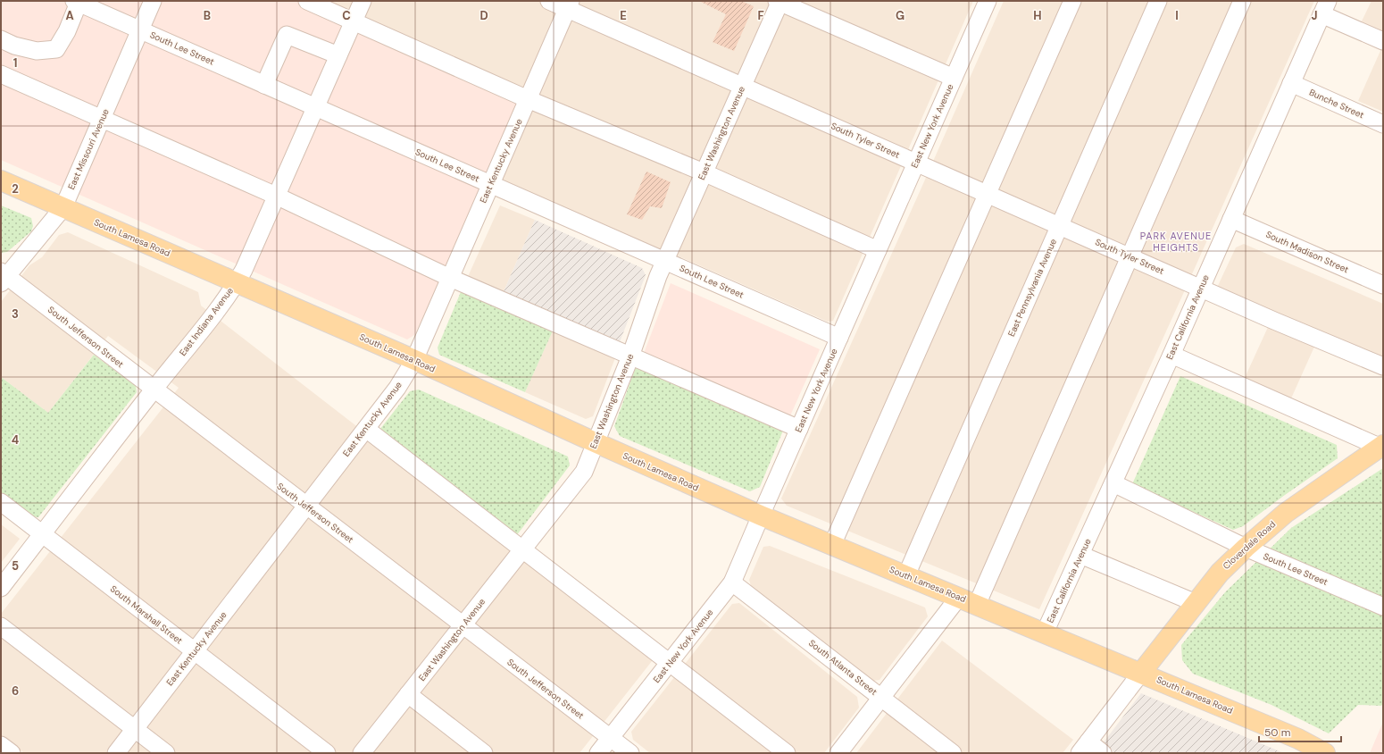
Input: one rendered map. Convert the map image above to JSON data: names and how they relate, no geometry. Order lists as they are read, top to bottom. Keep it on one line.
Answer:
{"streets":{"main road":["South Lamesa Road","Cloverdale Road"],"street":["South Lee Street","Bunche Street","East New York Avenue","East Washington Avenue","South Tyler Street","East Missouri Avenue","East Kentucky Avenue","South Madison Street","East Pennsylvania Avenue","East California Avenue","East Indiana Avenue","South Jefferson Street","South Marshall Street","South Atlanta Street"]},"crossings":[["South Lee Street","East New York Avenue"],["South Lee Street","East Washington Avenue"],["South Lee Street","East Missouri Avenue"],["South Lee Street","East Kentucky Avenue"],["South Lee Street","East California Avenue"],["South Lee Street","East Indiana Avenue"],["South Lee Street","Cloverdale Road"],["Bunche Street","East California Avenue"],["East New York Avenue","South Tyler Street"],["East New York Avenue","South Lamesa Road"],["East New York Avenue","South Jefferson Street"],["East New York Avenue","South Atlanta Street"],["East Washington Avenue","South Tyler Street"],["East Washington Avenue","South Lamesa Road"],["East Washington Avenue","South Jefferson Street"],["South Tyler Street","East Kentucky Avenue"],["South Tyler Street","East Pennsylvania Avenue"],["South Tyler Street","East California Avenue"],["East Missouri Avenue","South Lamesa Road"],["East Missouri Avenue","South Jefferson Street"],["East Kentucky Avenue","South Lamesa Road"],["East Kentucky Avenue","South Jefferson Street"],["East Kentucky Avenue","South Marshall Street"],["South Lamesa Road","East Pennsylvania Avenue"],["South Lamesa Road","East California Avenue"],["South Lamesa Road","East Indiana Avenue"],["South Lamesa Road","Cloverdale Road"],["South Madison Street","East California Avenue"],["East Indiana Avenue","South Jefferson Street"],["East Indiana Avenue","South Marshall Street"]],"districts":["PARK AVENUE HEIGHTS"],"scale_bar":"50 m","grid":{"columns":["A","B","C","D","E","F","G","H","I","J"],"rows":["1","2","3","4","5","6"]}}
